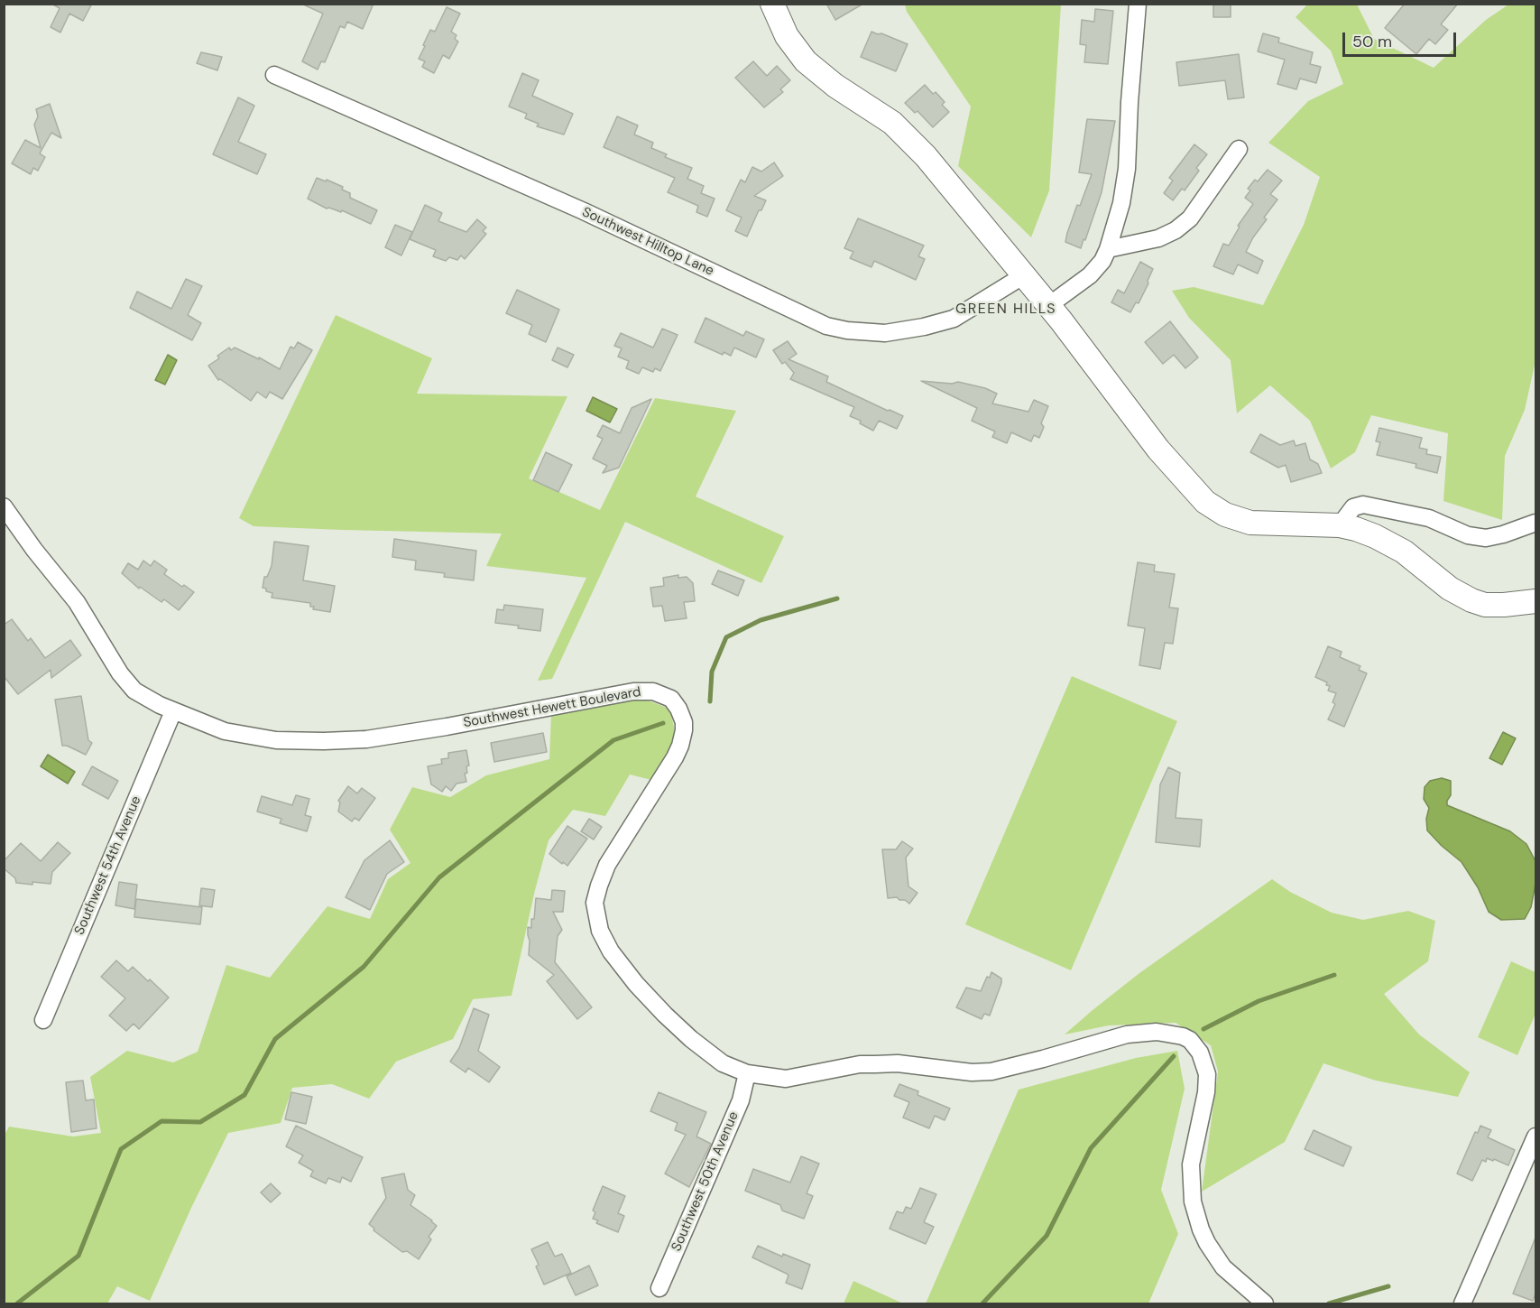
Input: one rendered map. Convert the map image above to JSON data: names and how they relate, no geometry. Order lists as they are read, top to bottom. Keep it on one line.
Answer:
{"streets":{"street":["Southwest Hilltop Lane","Southwest Hewett Boulevard","Southwest 54th Avenue","Southwest 50th Avenue"]},"crossings":[["Southwest Hewett Boulevard","Southwest 54th Avenue"],["Southwest Hewett Boulevard","Southwest 50th Avenue"]],"districts":["GREEN HILLS"],"scale_bar":"50 m"}
